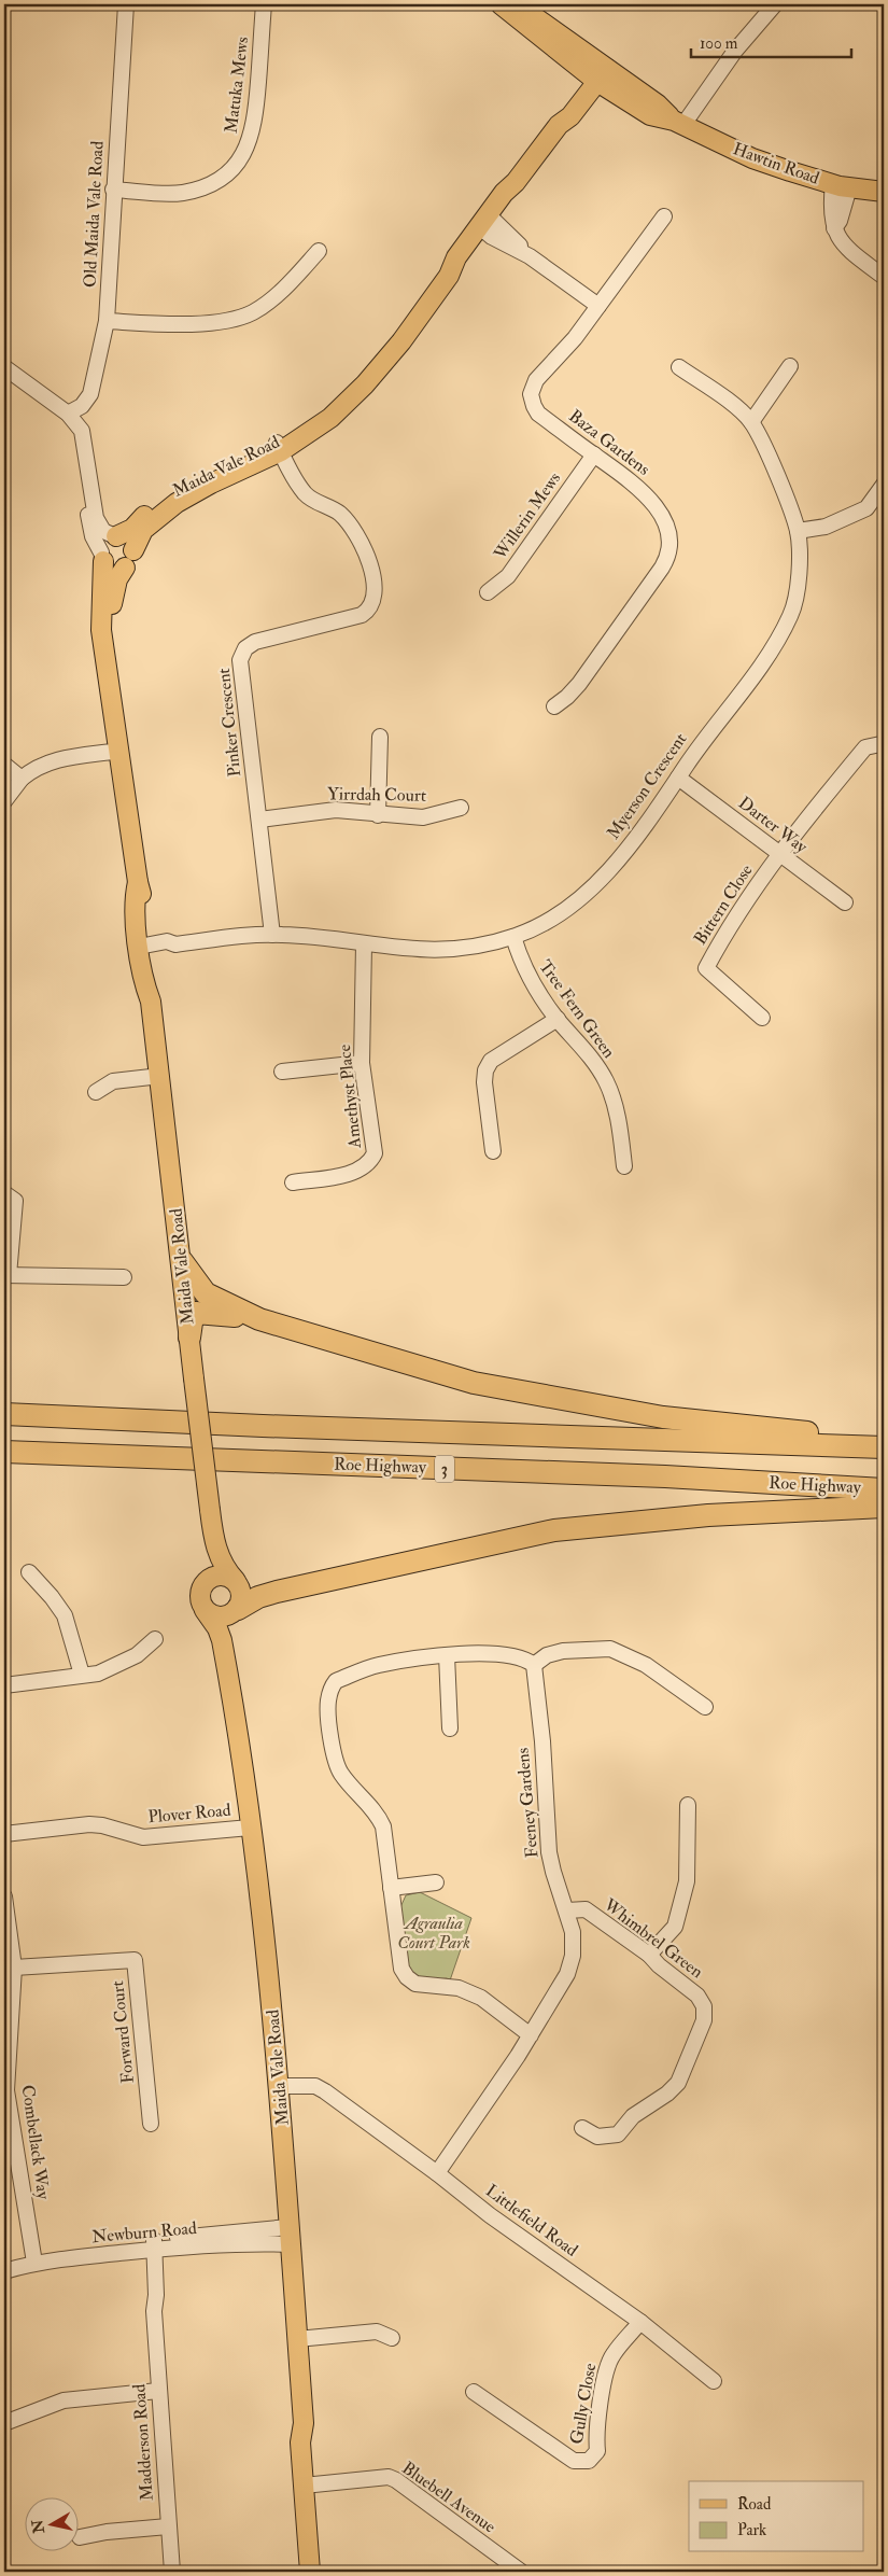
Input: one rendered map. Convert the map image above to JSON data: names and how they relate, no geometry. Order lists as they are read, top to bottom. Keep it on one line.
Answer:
{"streets":{"highway":["Roe Highway","3"],"main road":["Hawtin Road","Maida Vale Road"],"street":["Matuka Mews","Old Maida Vale Road","Baza Gardens","Willerin Mews","Pinker Crescent","Myerson Crescent","Yirrdah Court","Darter Way","Bittern Close","Tree Fern Green","Amethyst Place","Feeney Gardens","Plover Road","Whimbrel Green","Forward Court","Combellack Way","Littlefield Road","Newburn Road","Gully Close","Madderson Road","Bluebell Avenue"]},"crossings":[["Matuka Mews","Old Maida Vale Road"],["Hawtin Road","Maida Vale Road"],["Baza Gardens","Willerin Mews"],["Maida Vale Road","Pinker Crescent"],["Maida Vale Road","Myerson Crescent"],["Maida Vale Road","Plover Road"],["Maida Vale Road","Littlefield Road"],["Maida Vale Road","Newburn Road"],["Maida Vale Road","Bluebell Avenue"],["Pinker Crescent","Myerson Crescent"],["Pinker Crescent","Yirrdah Court"],["Myerson Crescent","Darter Way"],["Myerson Crescent","Tree Fern Green"],["Myerson Crescent","Amethyst Place"],["Darter Way","Bittern Close"],["Feeney Gardens","Whimbrel Green"],["Feeney Gardens","Littlefield Road"],["Forward Court","Combellack Way"],["Combellack Way","Newburn Road"],["Littlefield Road","Gully Close"],["Newburn Road","Madderson Road"]],"parks":["Agraulia Court Park"],"legend":["Road","Park"],"scale_bar":"100 m","north":"left"}
